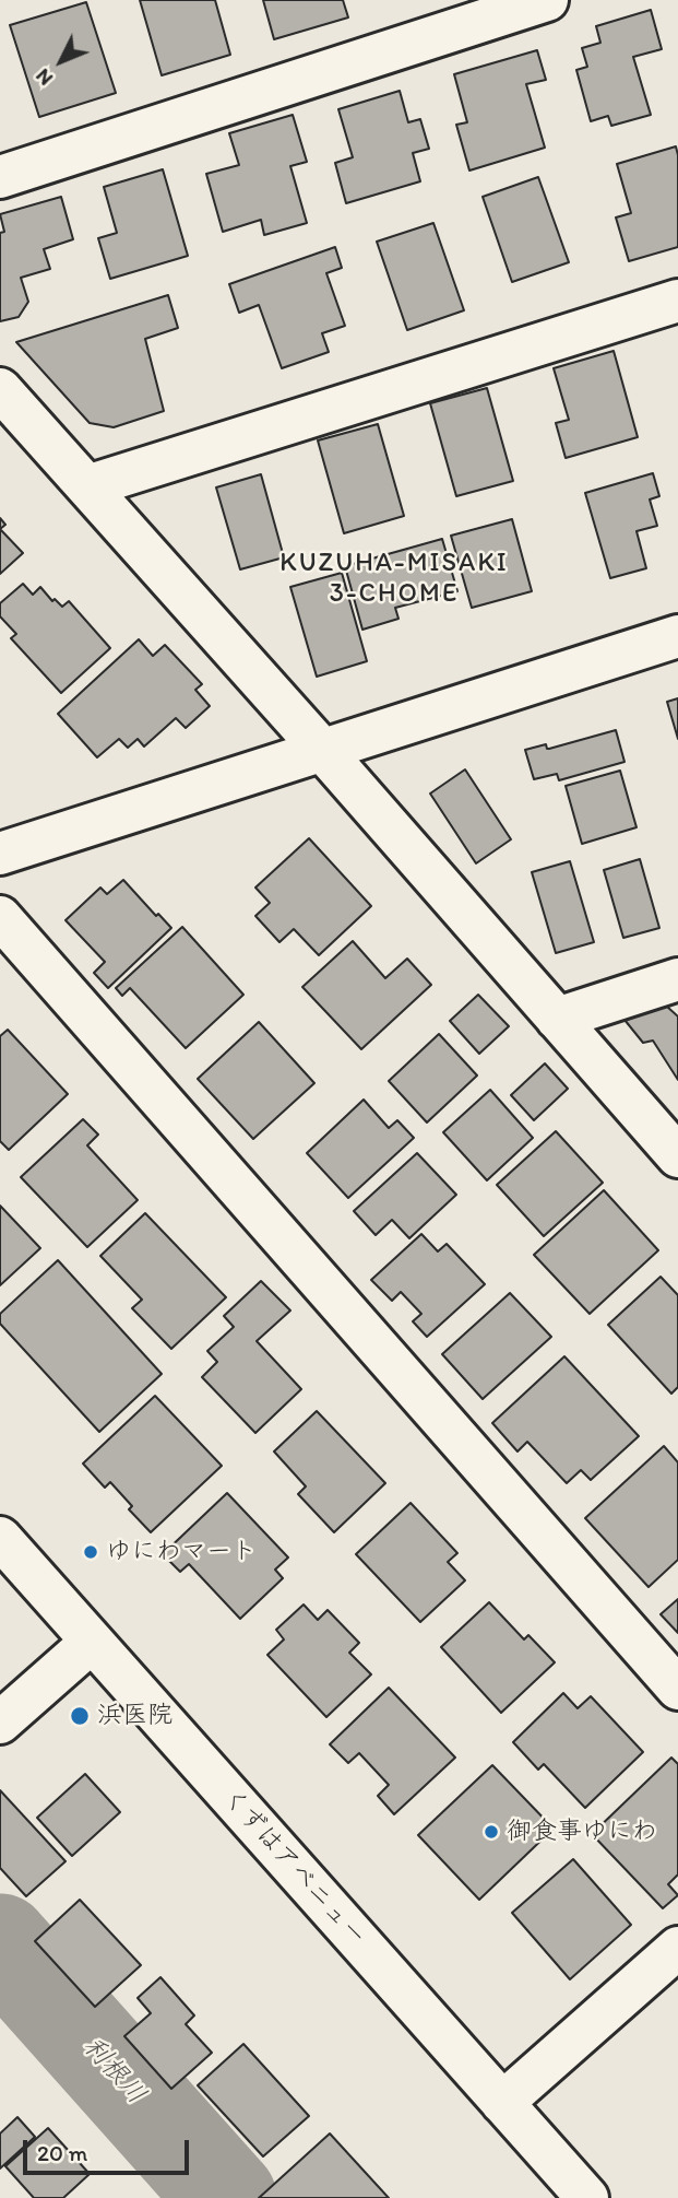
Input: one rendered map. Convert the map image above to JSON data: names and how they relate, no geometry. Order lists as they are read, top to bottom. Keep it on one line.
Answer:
{"streets":{"street":["くずはアベニュー"]},"districts":["KUZUHA-MISAKI 3-CHOME"],"water":["利根川"],"places":["ゆにわマート","浜医院","御食事ゆにわ"],"scale_bar":"20 m","north":"bottom left"}
